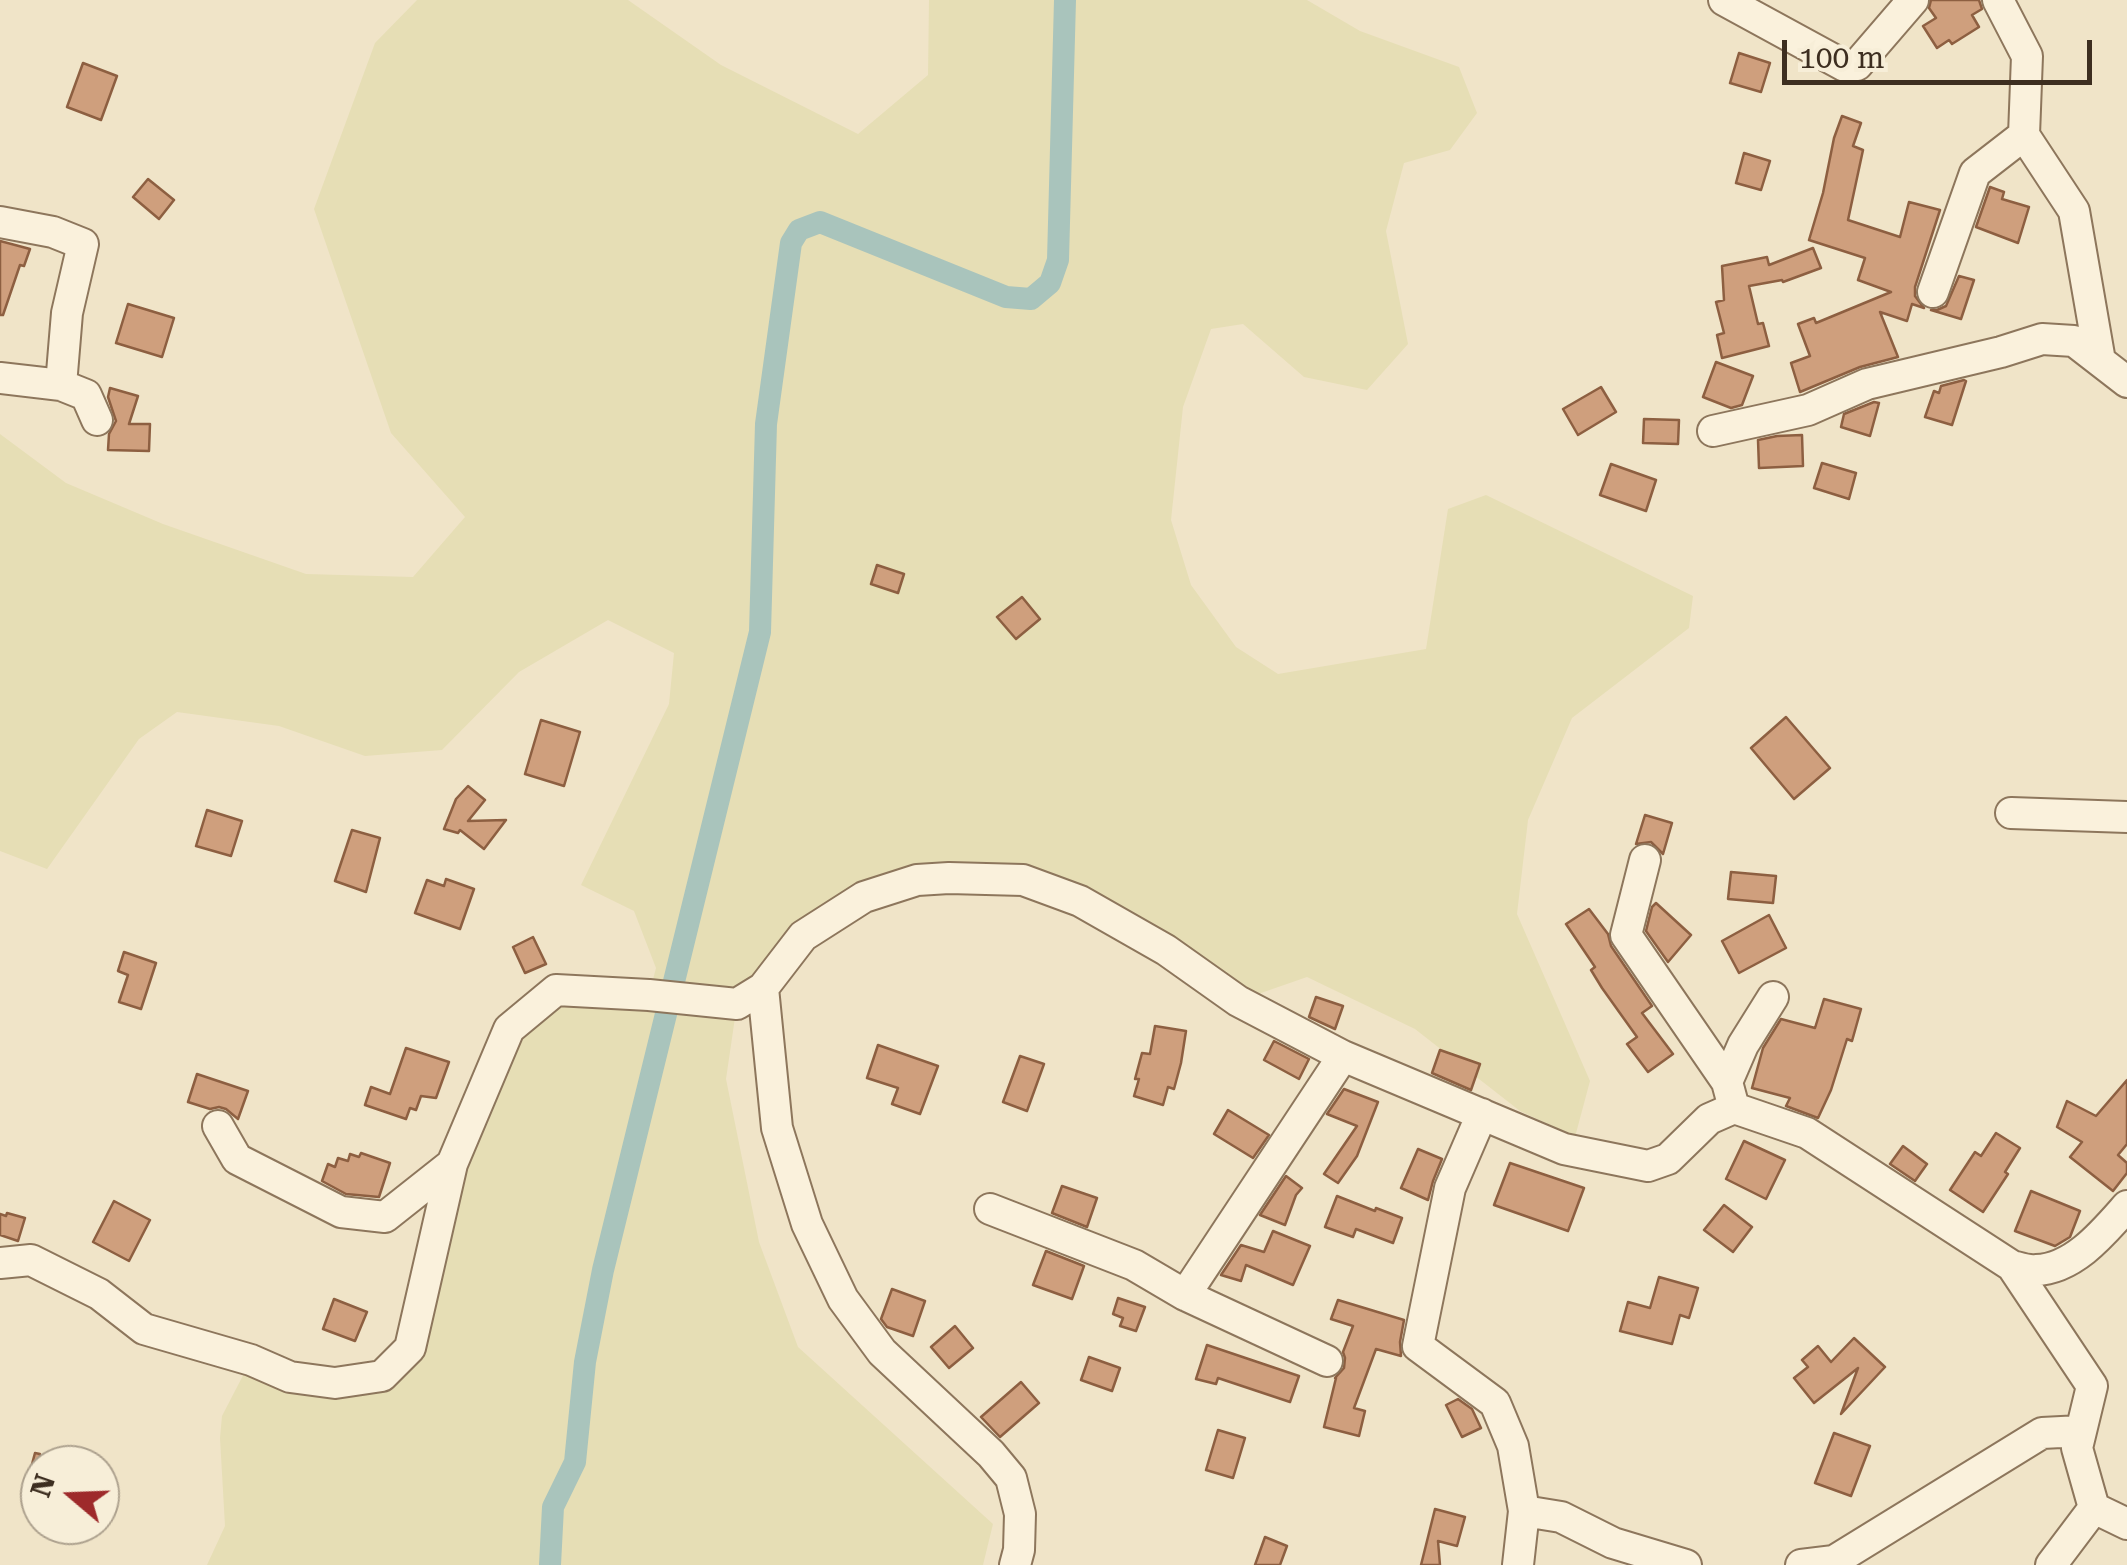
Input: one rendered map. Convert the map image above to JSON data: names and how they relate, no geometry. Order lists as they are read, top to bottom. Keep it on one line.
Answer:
{"scale_bar":"100 m","north":"left"}
